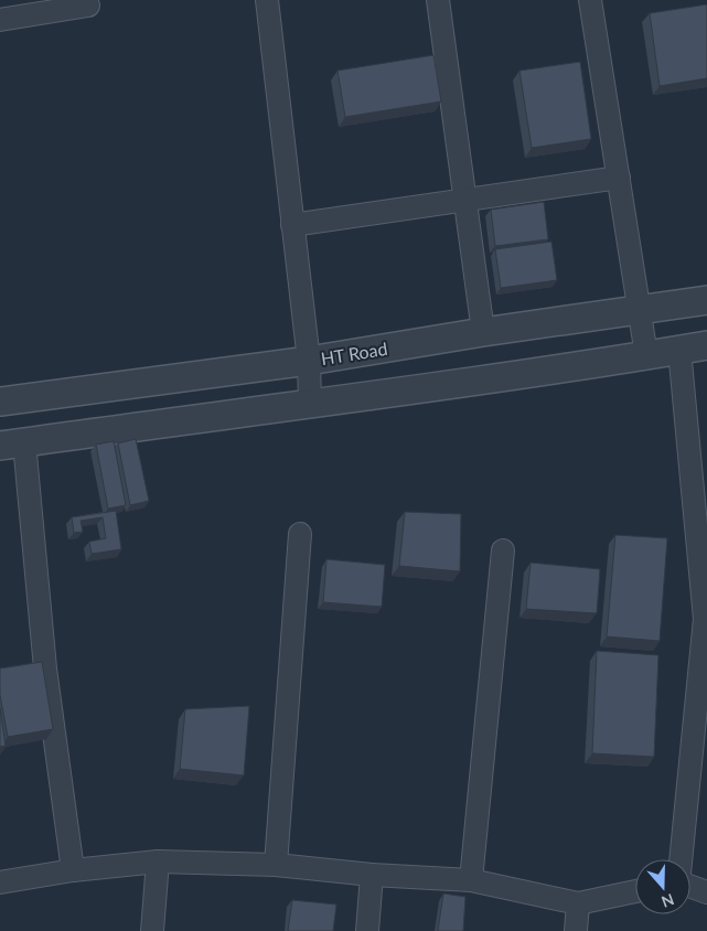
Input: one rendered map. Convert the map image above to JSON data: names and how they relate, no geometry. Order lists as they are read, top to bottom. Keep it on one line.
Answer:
{"streets":{"street":["HT Road"]},"north":"bottom"}
